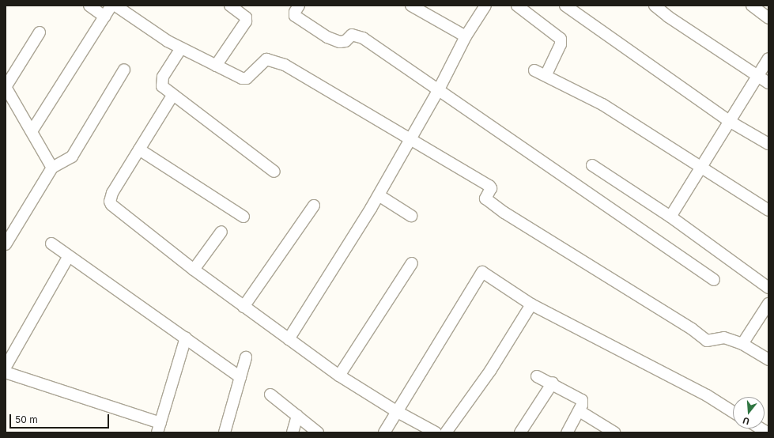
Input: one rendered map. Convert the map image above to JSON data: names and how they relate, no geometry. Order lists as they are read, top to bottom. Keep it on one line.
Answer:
{"scale_bar":"50 m","north":"bottom"}
